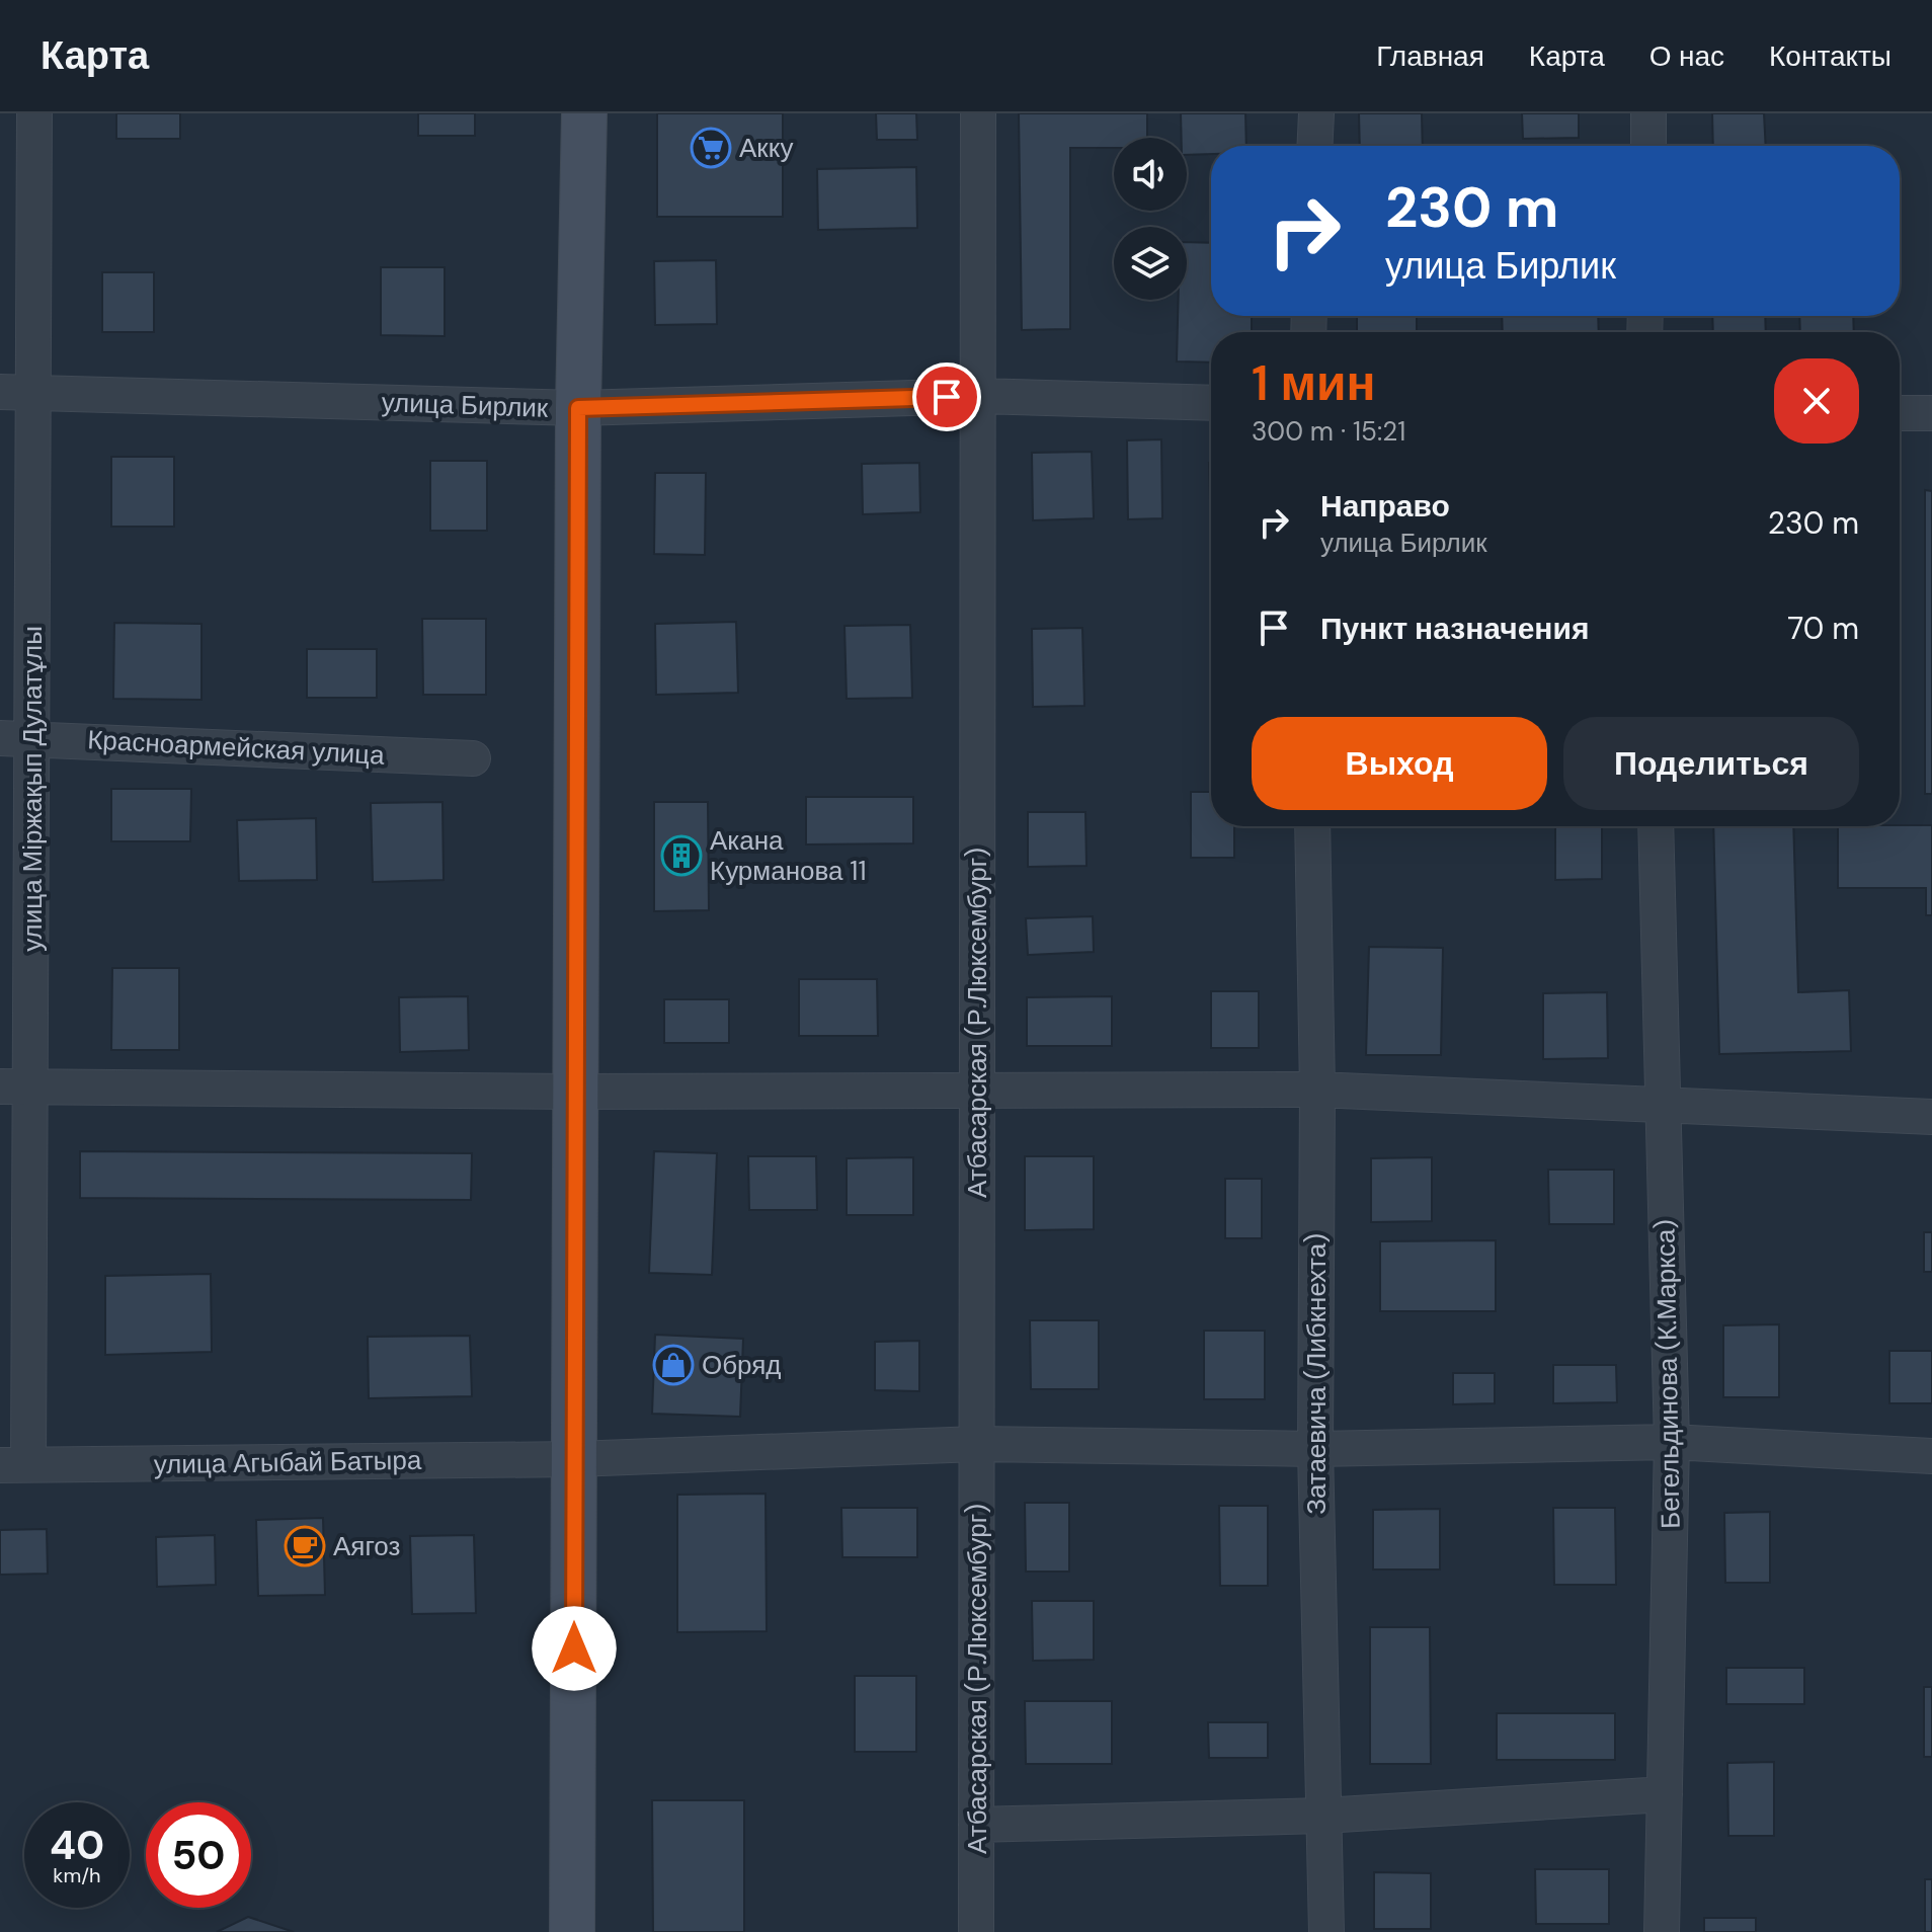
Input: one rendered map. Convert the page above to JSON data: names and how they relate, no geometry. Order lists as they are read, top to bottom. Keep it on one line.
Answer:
{"streets":{"street":["улица Бирлик","Красноармейская улица","улица Міржақып Дулатұлы","Атбасарская (Р.Люксембург)","Затаевича (Либкнехта)","Бегельдинова (К.Маркса)","улица Агыбай Батыра"]},"crossings":[["улица Бирлик","улица Міржақып Дулатұлы"],["улица Бирлик","Атбасарская (Р.Люксембург)"],["Красноармейская улица","улица Міржақып Дулатұлы"],["улица Міржақып Дулатұлы","улица Агыбай Батыра"],["Атбасарская (Р.Люксембург)","улица Агыбай Батыра"],["Затаевича (Либкнехта)","улица Агыбай Батыра"],["Бегельдинова (К.Маркса)","улица Агыбай Батыра"]],"places":{"supermarket":["Акку"],"building":["Акана Курманова 11"],"shop":["Обряд"],"cafe":["Аягоз"]},"page":{"header":"Карта","nav":["Главная","Карта","О нас","Контакты"],"turn":["230 m","улица Бирлик"],"heading":["1 мин","300 m · 15:21"],"list":[{"name":"Направо","note":"улица Бирлик","value":"230 m"},{"name":"Пункт назначения","value":"70 m"}],"buttons":["Выход","Поделиться"],"speed":"40 km/h","limit":"50"}}
